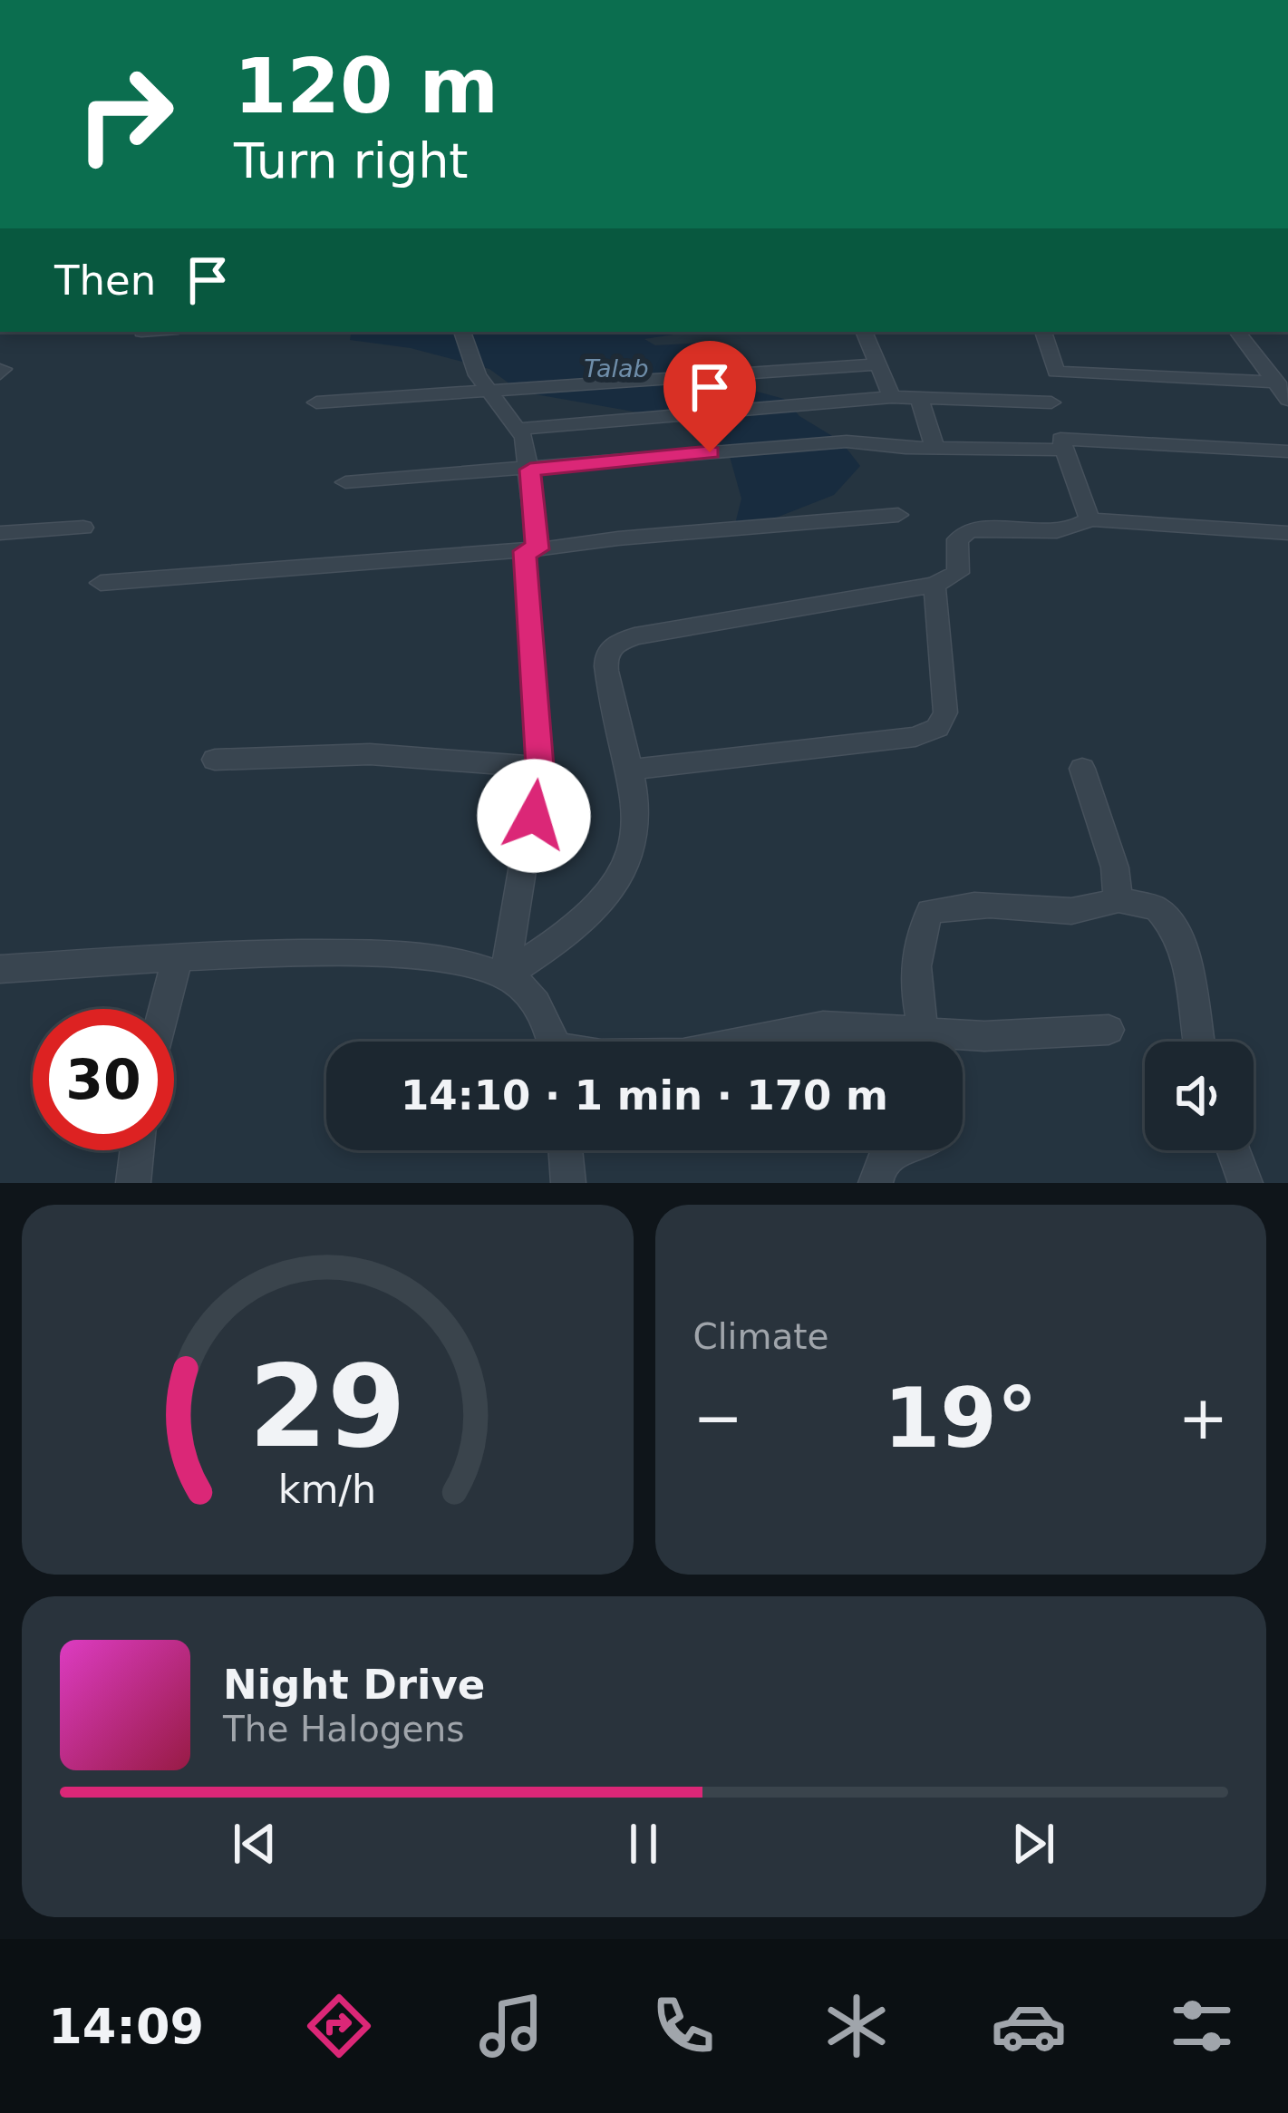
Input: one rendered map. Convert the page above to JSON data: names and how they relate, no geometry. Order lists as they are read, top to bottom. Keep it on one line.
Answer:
{"water":["Talab"],"page":{"turn":["120 m","Turn right"],"then":"Then","limit":"30","trip":"14:10 · 1 min · 170 m","tile":"Climate","heat":["−","19°","+"],"song":["Night Drive","The Halogens"],"tabs":"14:09","gauge":["29","km/h"]}}
